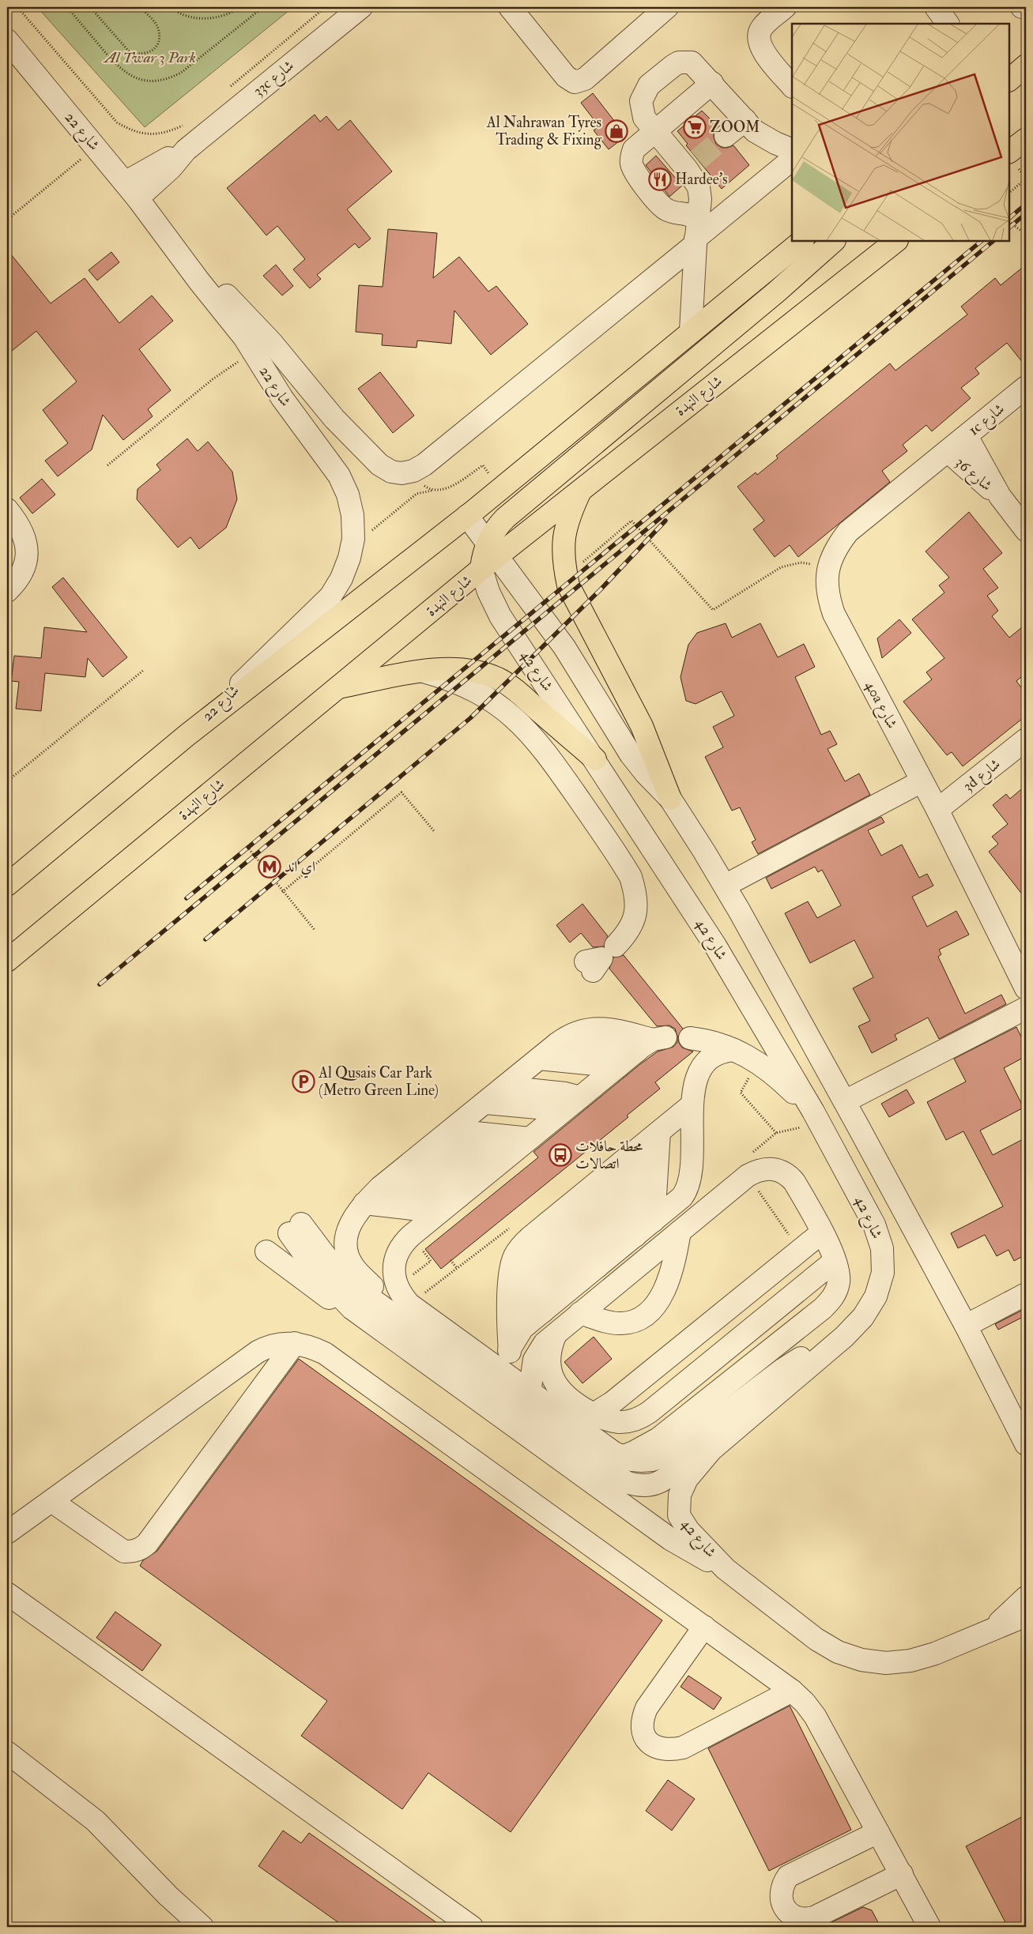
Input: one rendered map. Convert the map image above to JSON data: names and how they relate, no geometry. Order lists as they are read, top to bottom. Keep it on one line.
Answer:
{"streets":{"main road":["شارع النهدة"],"street":["33c شارع","شارع 22","1c شارع","شارع 36","شارع 42","40a شارع","3d شارع"]},"crossings":[["33c شارع","شارع 22"],["شارع النهدة","شارع 42"],["1c شارع","شارع 36"],["1c شارع","40a شارع"],["شارع 36","40a شارع"],["40a شارع","3d شارع"]],"parks":["Al Twar 3 Park"],"places":{"supermarket":["ZOOM"],"shop":["Al Nahrawan Tyres Trading & Fixing"],"restaurant":["Hardee's"],"metro station":["اي اند"],"parking":["Al Qusais Car Park (Metro Green Line)"],"bus stop":["محطة حافلات اتصالات"]}}
